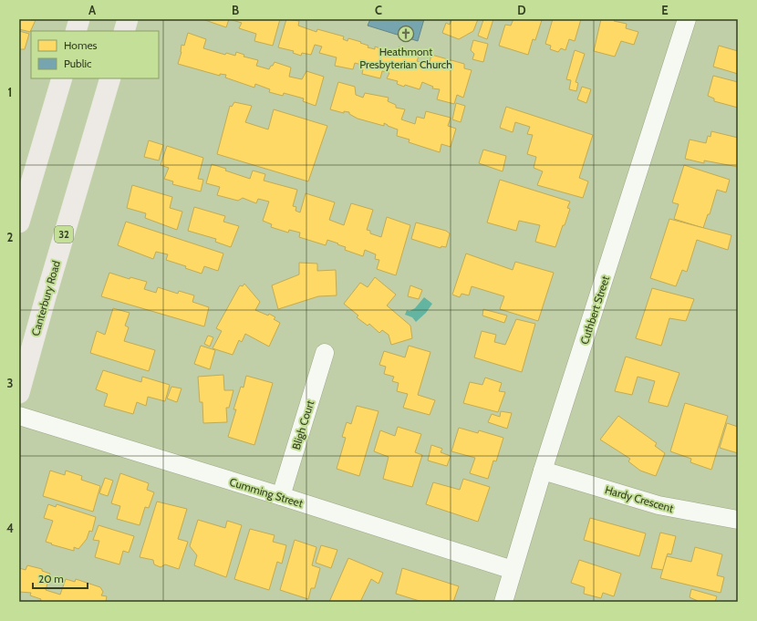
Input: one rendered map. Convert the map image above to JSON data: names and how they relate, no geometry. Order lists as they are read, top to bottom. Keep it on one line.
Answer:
{"streets":{"main road":["32","Canterbury Road"],"street":["Cuthbert Street","Bligh Court","Cumming Street","Hardy Crescent"]},"crossings":[["Cuthbert Street","Cumming Street"],["Cuthbert Street","Hardy Crescent"],["Bligh Court","Cumming Street"]],"places":{"church":["Heathmont Presbyterian Church"]},"legend":["Homes","Public"],"scale_bar":"20 m","grid":{"columns":["A","B","C","D","E"],"rows":["1","2","3","4"]}}
